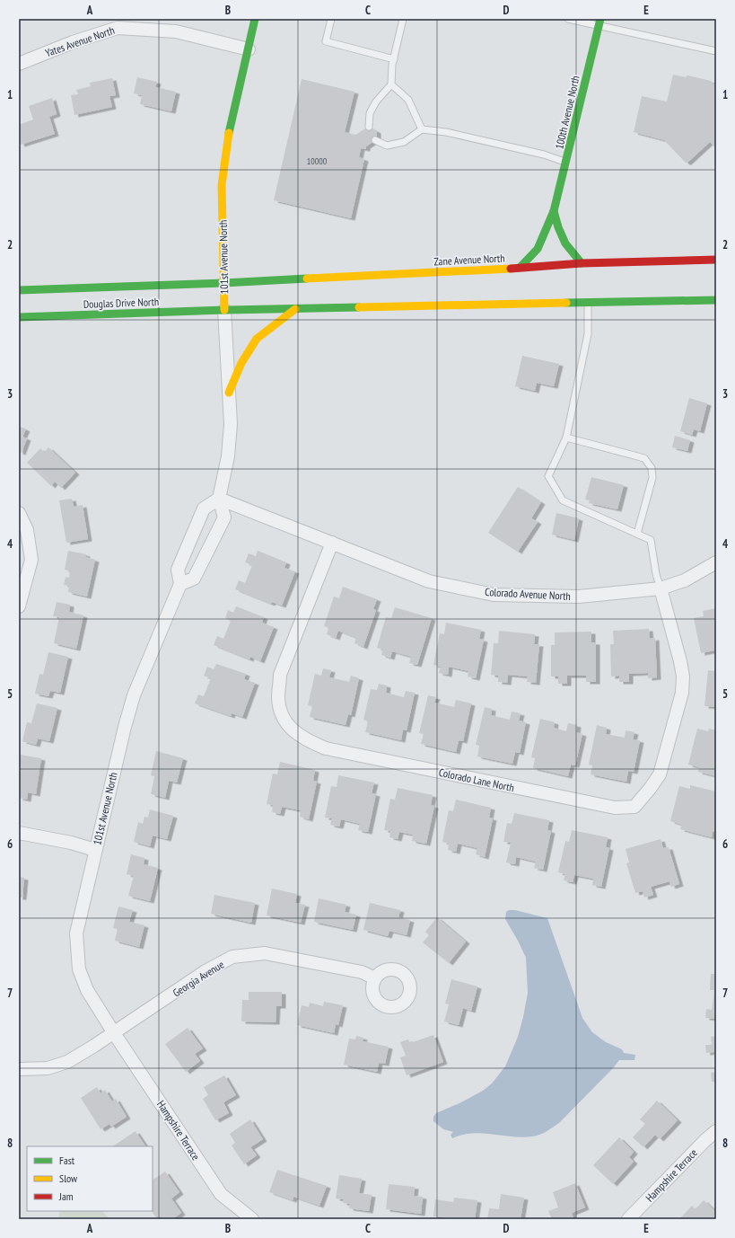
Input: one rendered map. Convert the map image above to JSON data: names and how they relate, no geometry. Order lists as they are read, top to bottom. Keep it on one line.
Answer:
{"streets":{"main road":["100th Avenue North","101st Avenue North","Zane Avenue North","Douglas Drive North"],"street":["Yates Avenue North","Colorado Avenue North","Colorado Lane North","Georgia Avenue","Hampshire Terrace"]},"crossings":[["Yates Avenue North","101st Avenue North"],["100th Avenue North","Zane Avenue North"],["101st Avenue North","Zane Avenue North"],["101st Avenue North","Douglas Drive North"],["101st Avenue North","Colorado Avenue North"],["101st Avenue North","Georgia Avenue"],["101st Avenue North","Hampshire Terrace"],["Zane Avenue North","Douglas Drive North"],["Colorado Avenue North","Colorado Lane North"],["Georgia Avenue","Hampshire Terrace"]],"house_numbers":["10000"],"legend":["Fast","Slow","Jam"],"grid":{"columns":["A","B","C","D","E"],"rows":["1","2","3","4","5","6","7","8"]}}
